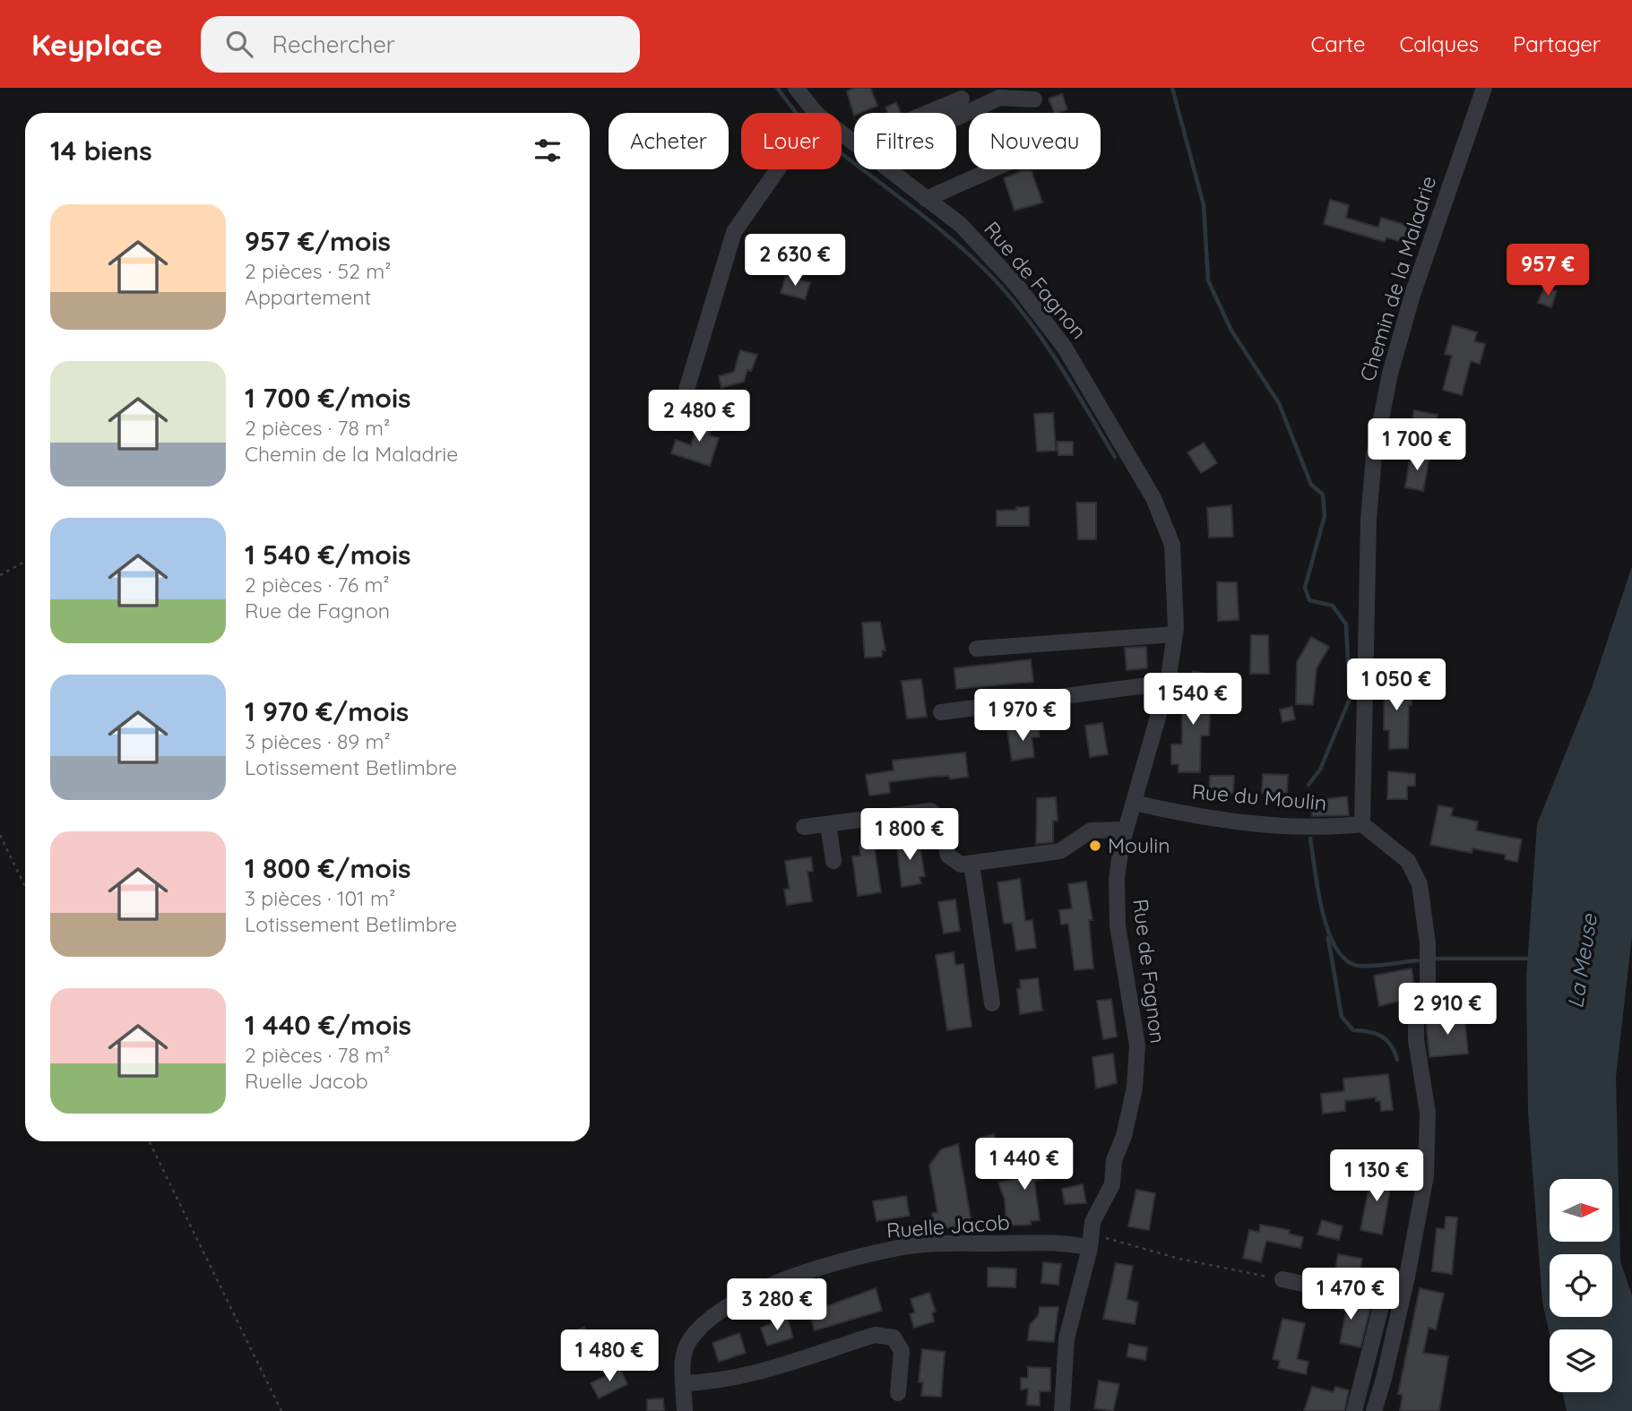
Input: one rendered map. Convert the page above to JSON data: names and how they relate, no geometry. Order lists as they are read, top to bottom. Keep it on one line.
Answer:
{"streets":{"street":["Chemin de la Maladrie","Rue de Fagnon","Rue du Moulin","Ruelle Jacob"]},"crossings":[["Chemin de la Maladrie","Rue du Moulin"],["Rue de Fagnon","Rue du Moulin"],["Rue de Fagnon","Ruelle Jacob"]],"water":["La Meuse"],"places":["Moulin"],"north":"right","page":{"header":"Keyplace","search":"Rechercher","nav":["Carte","Calques","Partager"],"chip":["Acheter","Louer","Filtres","Nouveau"],"heading":"14 biens","list":[{"name":"957 €/mois","note":"2 pièces · 52 m² · Appartement"},{"name":"1 700 €/mois","note":"2 pièces · 78 m² · Chemin de la Maladrie"},{"name":"1 540 €/mois","note":"2 pièces · 76 m² · Rue de Fagnon"},{"name":"1 970 €/mois","note":"3 pièces · 89 m² · Lotissement Betlimbre"},{"name":"1 800 €/mois","note":"3 pièces · 101 m² · Lotissement Betlimbre"},{"name":"1 440 €/mois","note":"2 pièces · 78 m² · Ruelle Jacob"}],"price":["2 630 €","957 €","2 480 €","1 700 €","1 050 €","1 540 €","1 970 €","1 800 €","2 910 €","1 440 €","1 130 €","1 470 €","3 280 €","1 480 €"]}}
